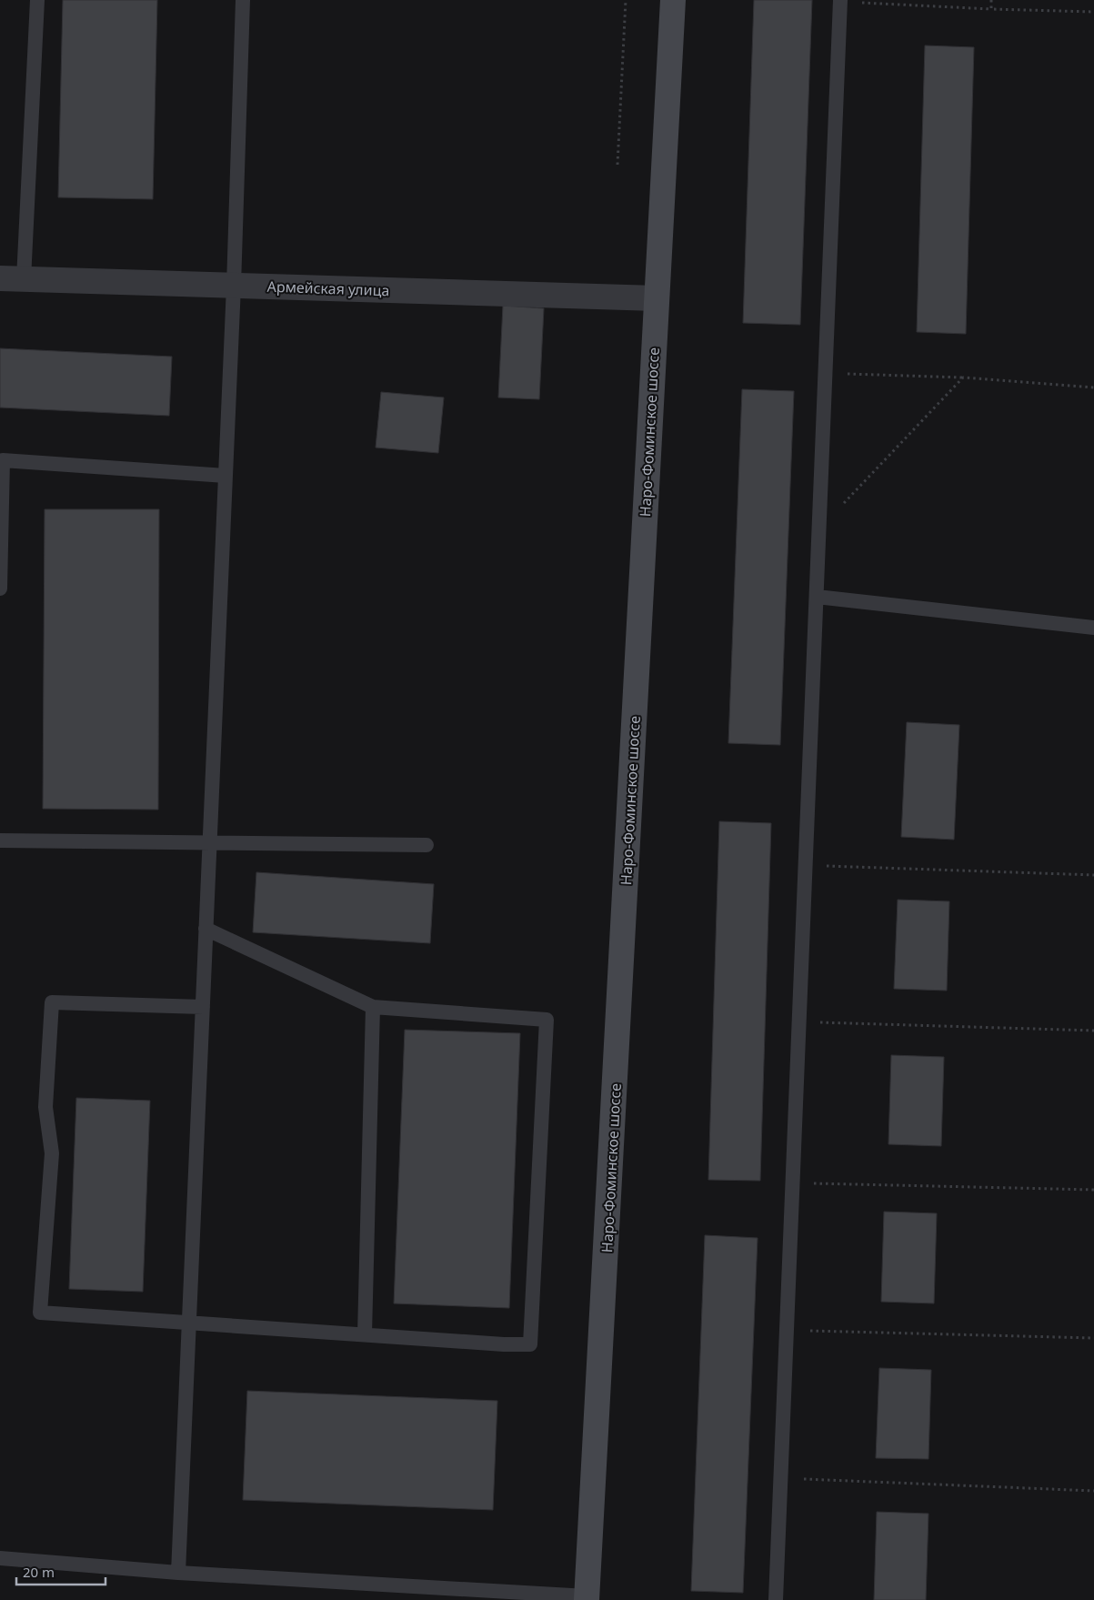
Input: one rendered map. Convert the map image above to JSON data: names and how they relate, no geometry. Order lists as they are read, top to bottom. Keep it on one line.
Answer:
{"streets":{"main road":["Наро-Фоминское шоссе"],"street":["Армейская улица"]},"crossings":[["Армейская улица","Наро-Фоминское шоссе"]],"scale_bar":"20 m"}
